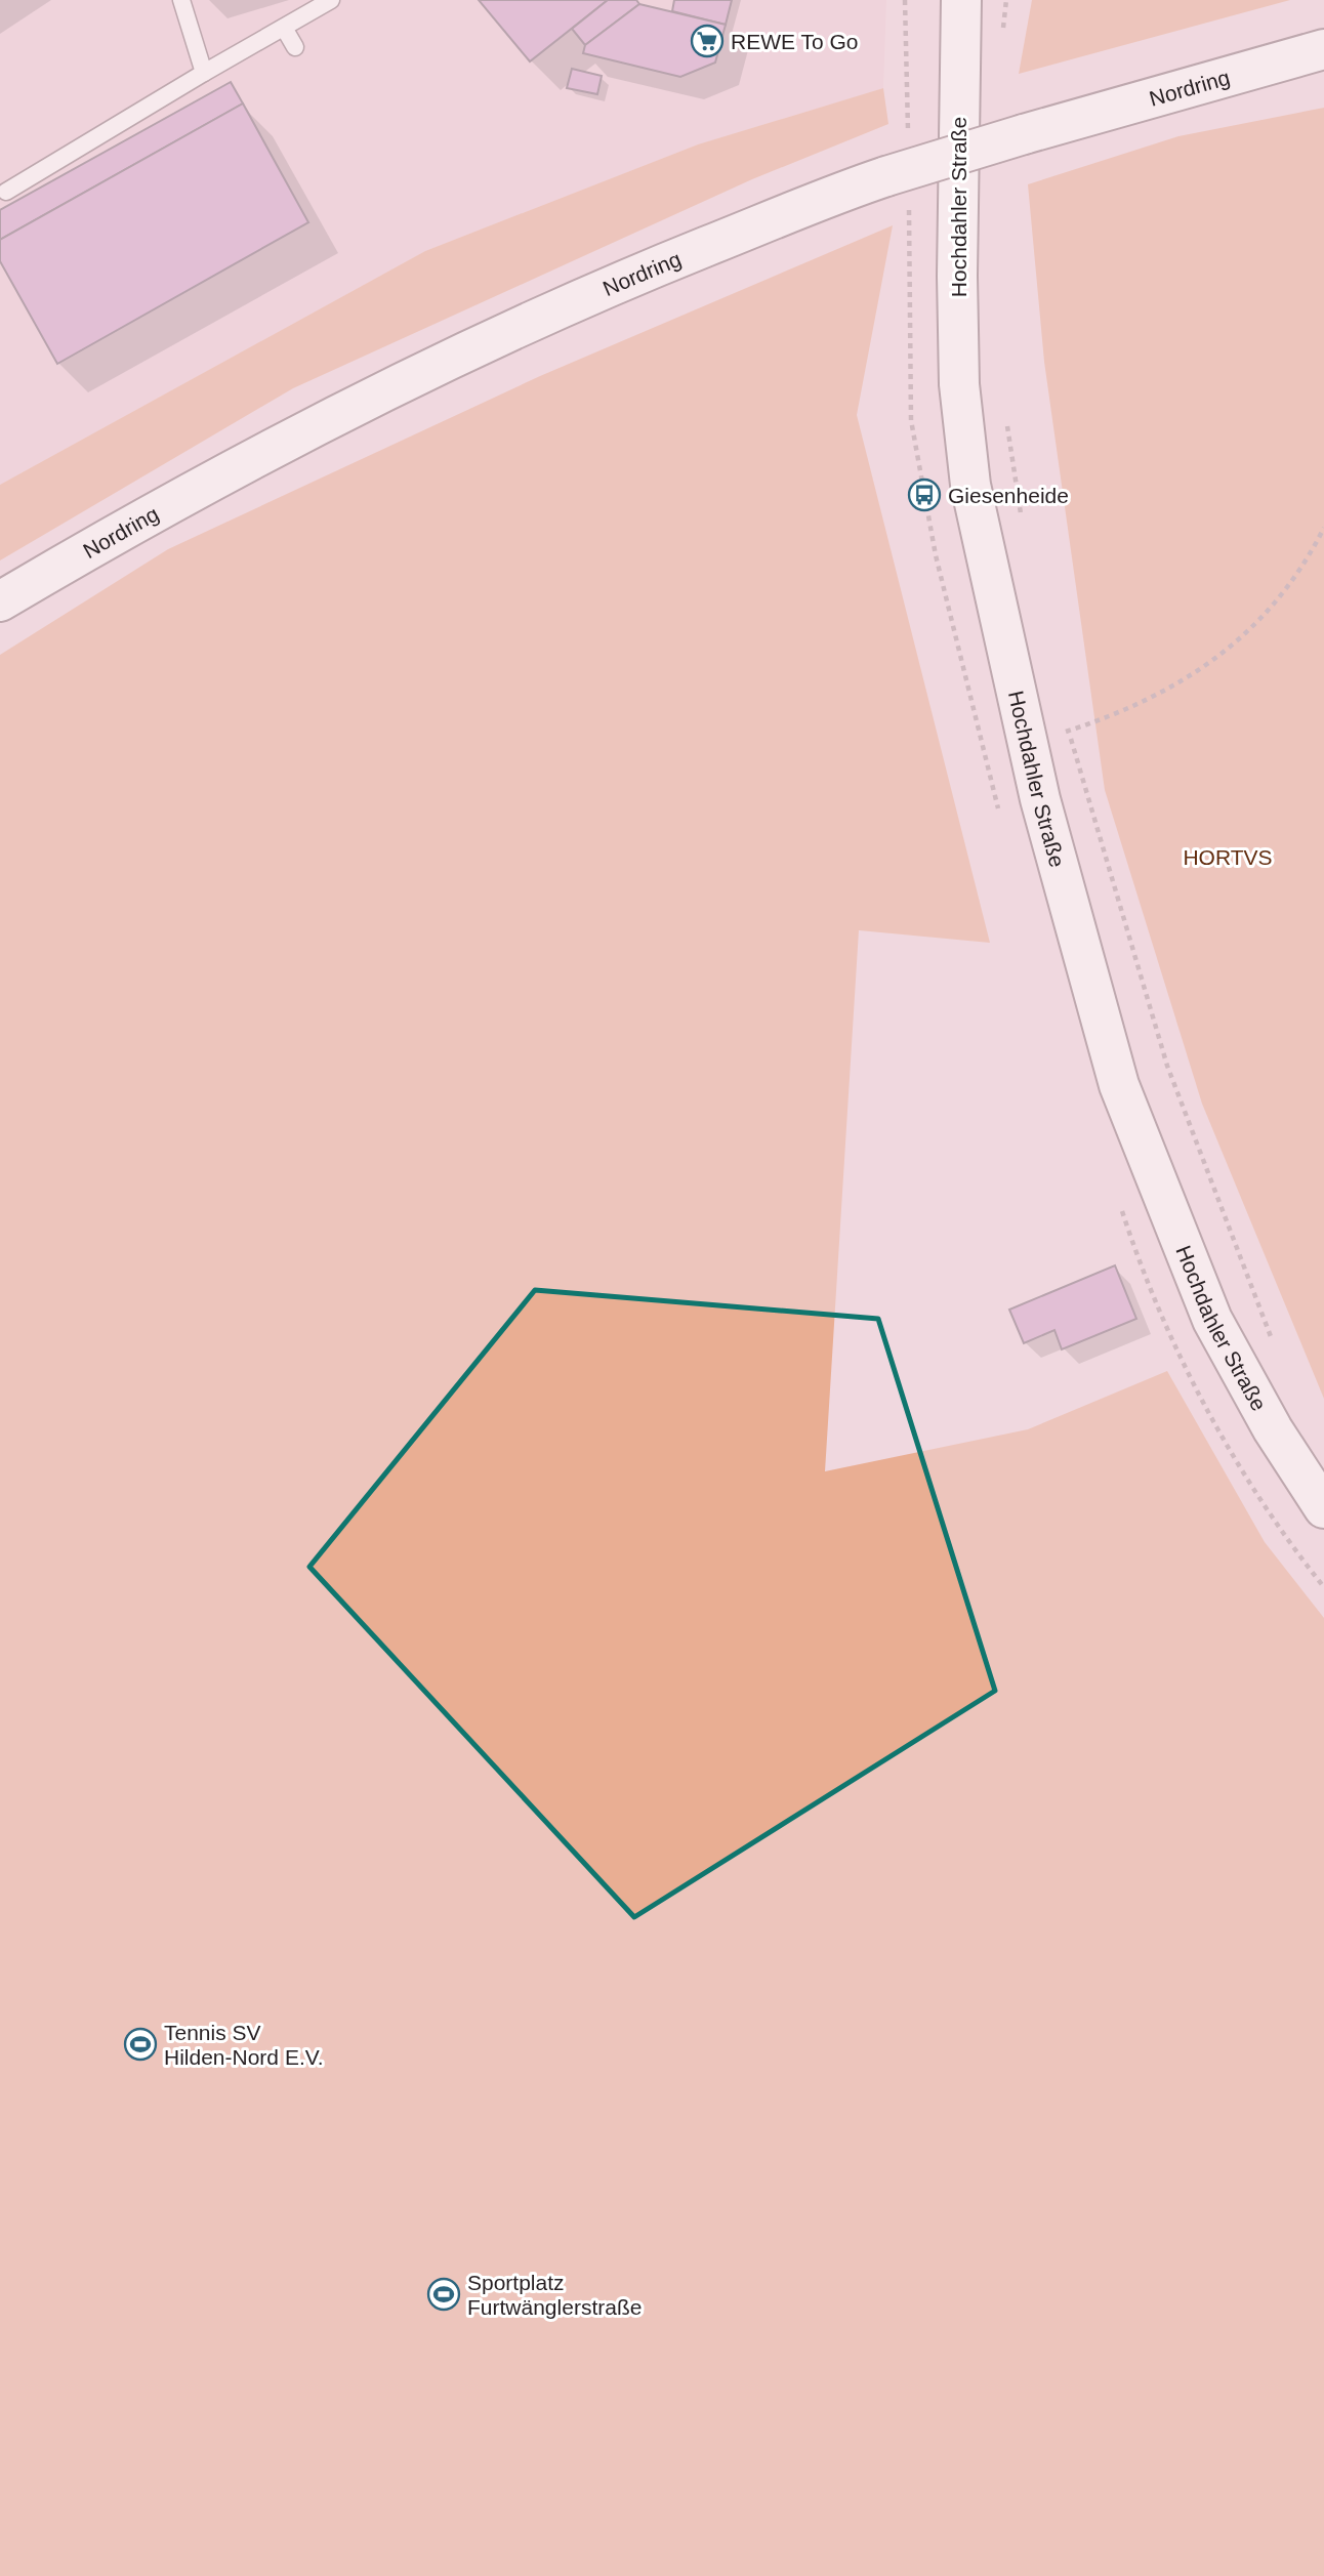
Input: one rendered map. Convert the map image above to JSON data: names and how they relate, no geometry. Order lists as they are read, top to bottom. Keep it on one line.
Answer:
{"streets":{"main road":["Nordring","Hochdahler Straße"]},"parks":["HORTVS"],"places":{"supermarket":["REWE To Go"],"bus stop":["Giesenheide"],"sports":["Tennis SV Hilden-Nord E.V.","Sportplatz Furtwänglerstraße"]}}
